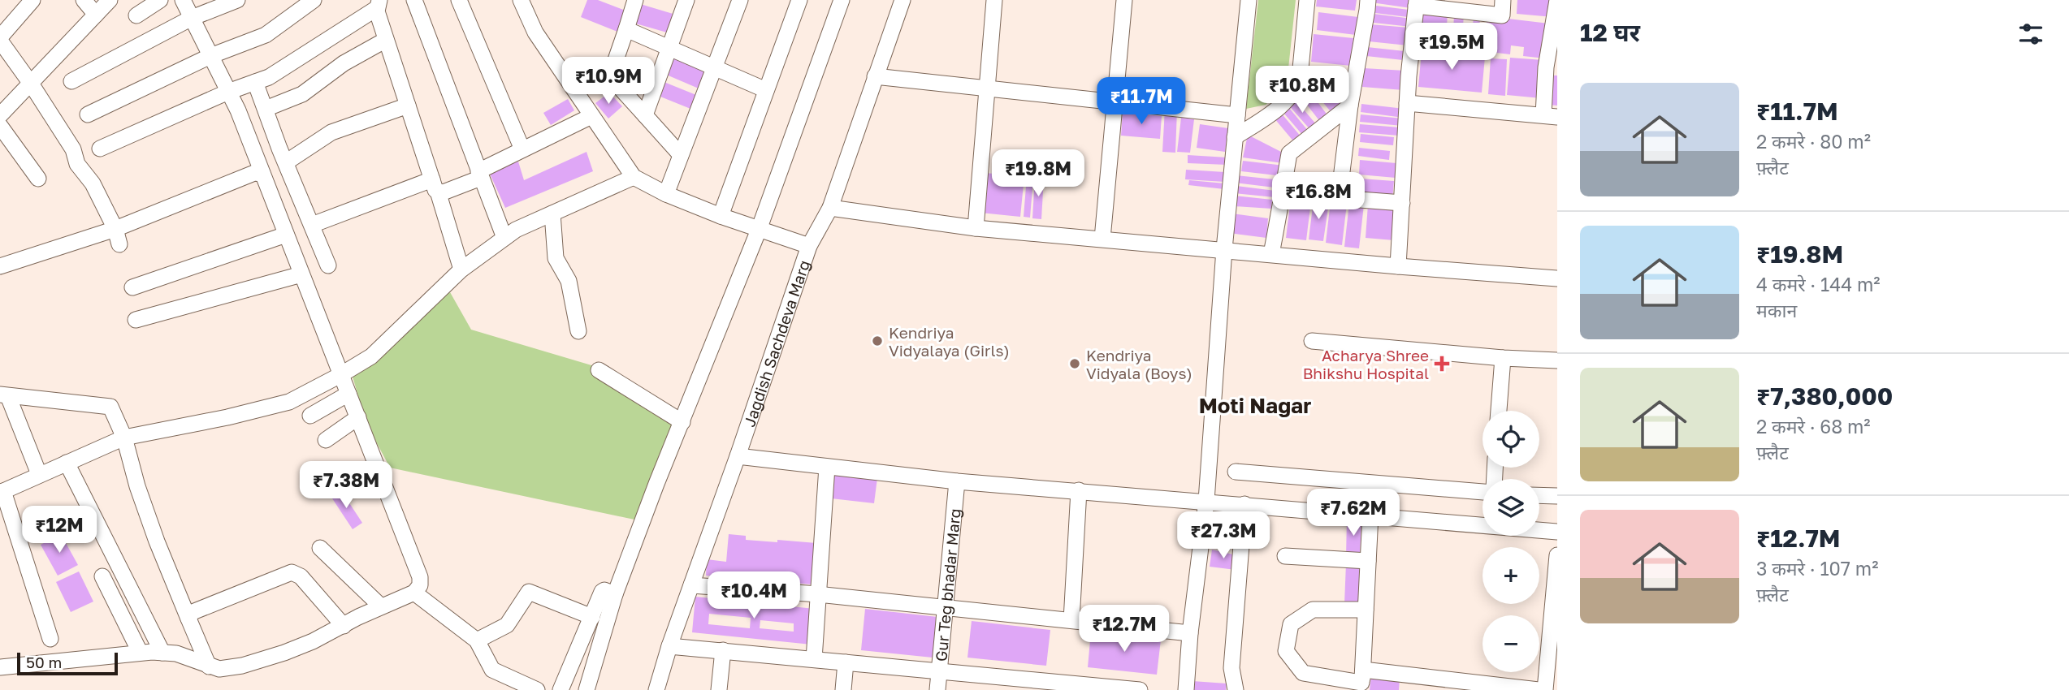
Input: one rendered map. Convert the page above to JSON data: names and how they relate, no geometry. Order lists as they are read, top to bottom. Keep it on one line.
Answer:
{"streets":{"street":["Jagdish Sachdeva Marg","Gur Teg bhadar Marg"]},"districts":["Moti Nagar"],"places":{"other":["Kendriya Vidyalaya (Girls)","Kendriya Vidyala (Boys)"],"health":["Acharya Shree Bhikshu Hospital"]},"scale_bar":"50 m","page":{"heading":"12 घर","price":["₹19.5M","₹10.9M","₹10.8M","₹11.7M","₹19.8M","₹16.8M","₹7.38M","₹7.62M","₹12M","₹27.3M","₹10.4M","₹12.7M"],"list":[{"name":"₹11.7M","note":"2 कमरे · 80 m² · फ़्लैट"},{"name":"₹19.8M","note":"4 कमरे · 144 m² · मकान"},{"name":"₹7,380,000","note":"2 कमरे · 68 m² · फ़्लैट"},{"name":"₹12.7M","note":"3 कमरे · 107 m² · फ़्लैट"}],"map_buttons":["+","−"],"scale":"50 m"}}
